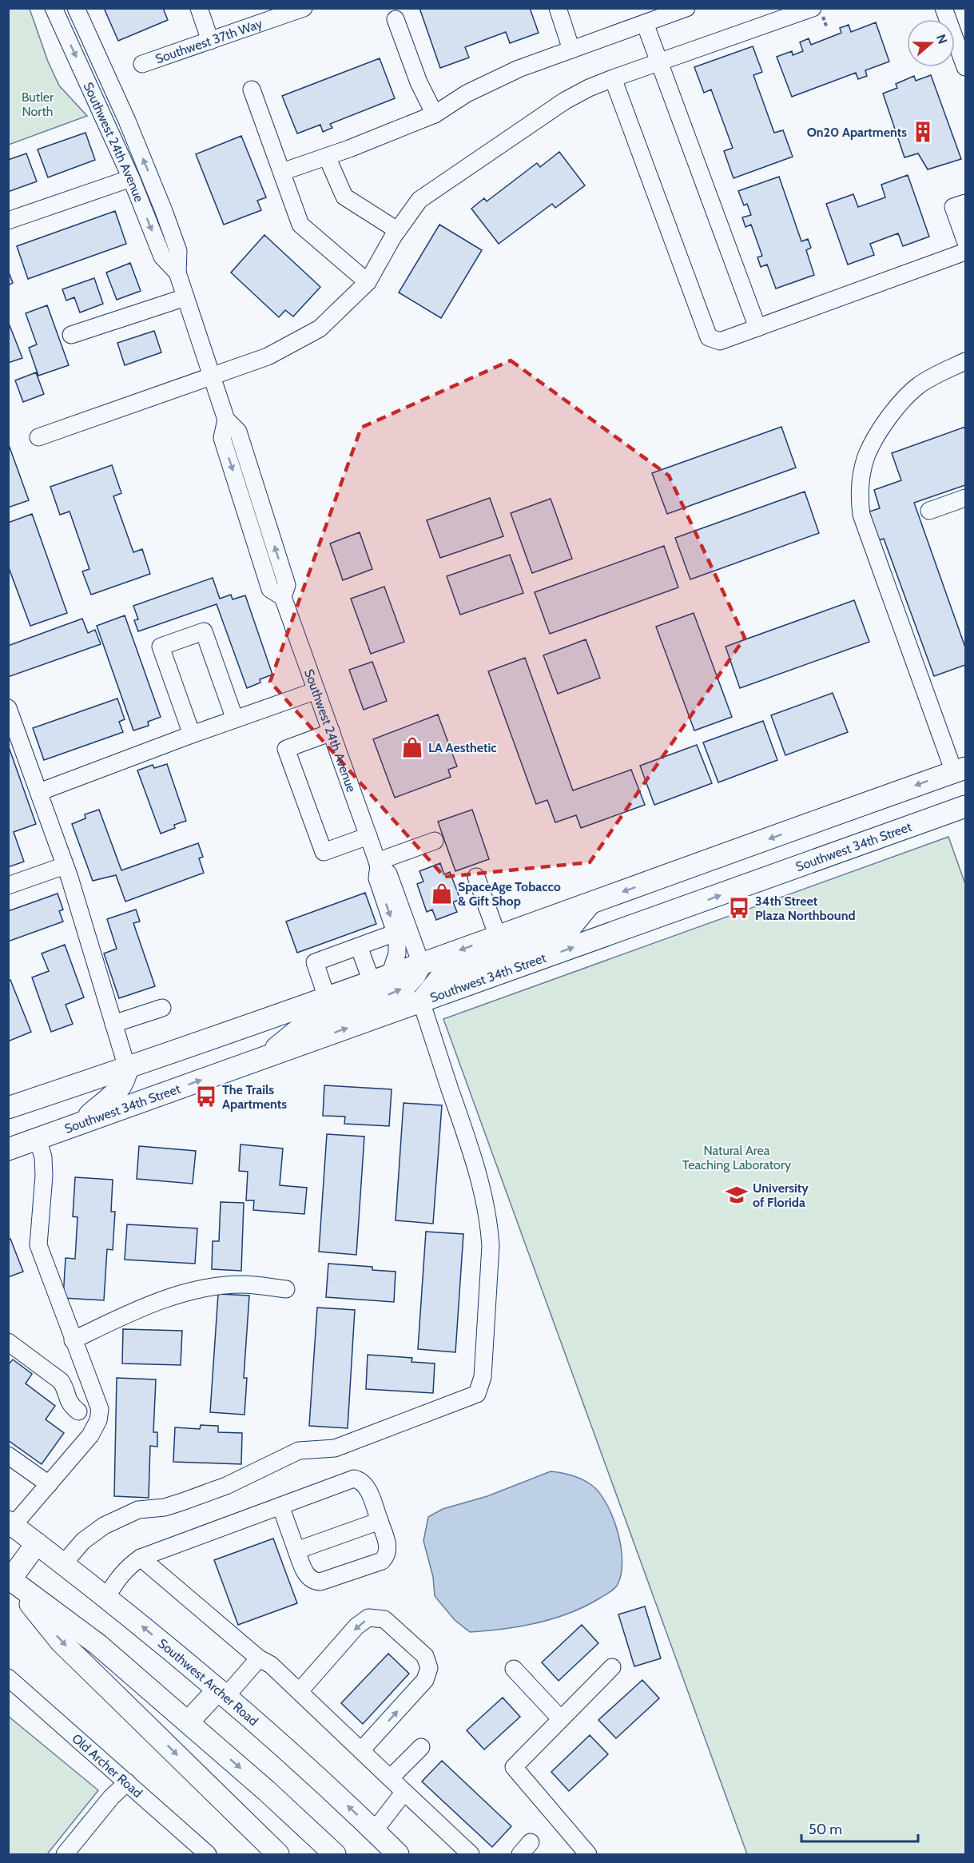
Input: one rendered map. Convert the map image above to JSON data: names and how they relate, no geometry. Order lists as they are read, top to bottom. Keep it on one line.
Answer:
{"streets":{"main road":["Southwest 34th Street","Southwest Archer Road"],"street":["Southwest 37th Way","Southwest 24th Avenue","Old Archer Road"]},"parks":["Butler North","Natural Area Teaching Laboratory"],"places":{"building":["On20 Apartments"],"shop":["LA Aesthetic","SpaceAge Tobacco & Gift Shop"],"bus stop":["34th Street Plaza Northbound","The Trails Apartments"],"school or university":["University of Florida"]},"scale_bar":"50 m","north":"right"}
